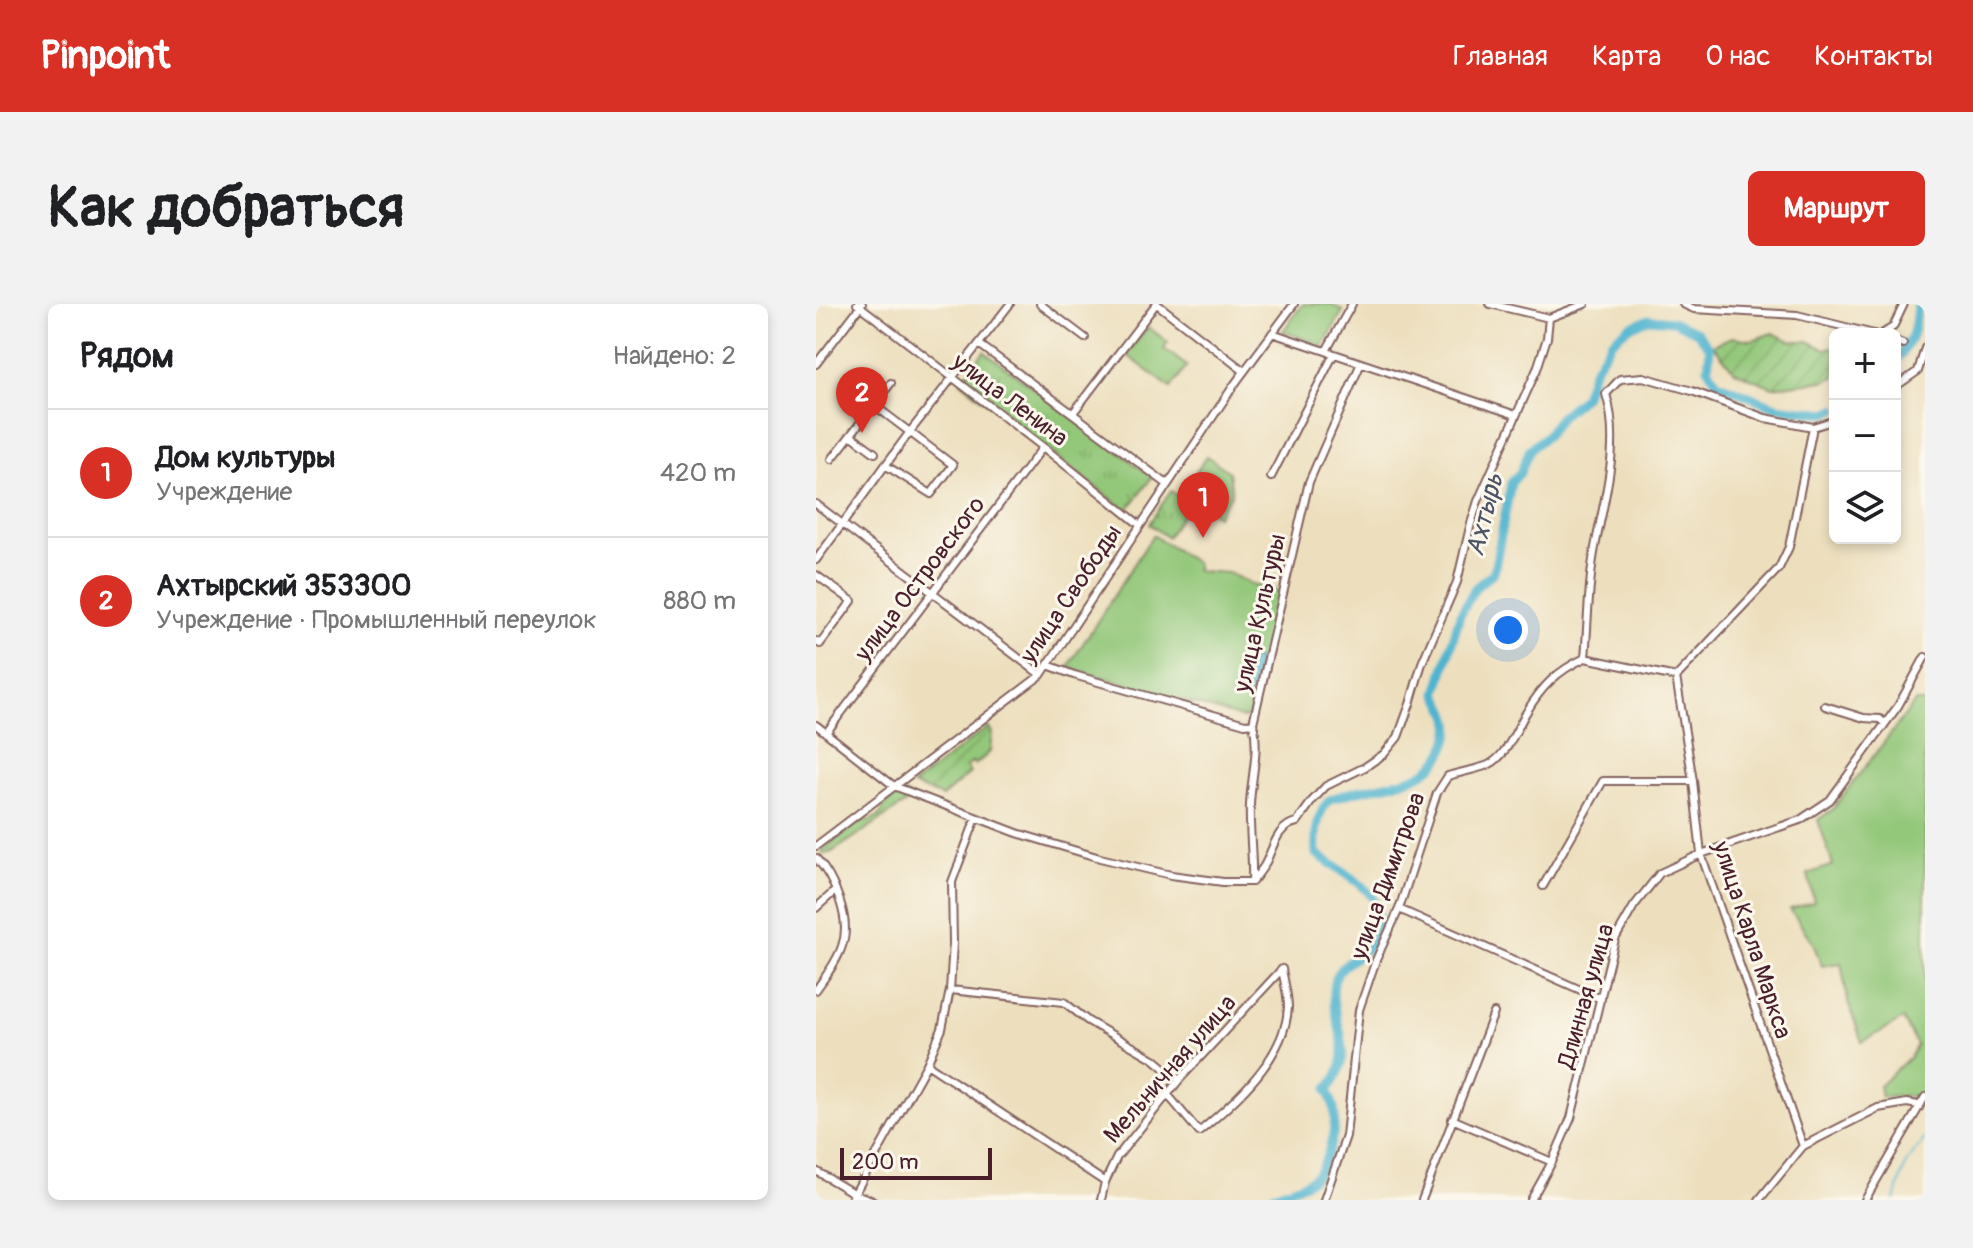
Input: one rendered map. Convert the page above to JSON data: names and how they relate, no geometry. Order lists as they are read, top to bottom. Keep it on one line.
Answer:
{"streets":{"street":["улица Ленина","улица Островского","улица Свободы","улица Культуры","улица Димитрова","улица Карла Маркса","Длинная улица","Мельничная улица"]},"crossings":[["улица Ленина","улица Островского"],["улица Ленина","улица Свободы"],["улица Карла Маркса","Длинная улица"]],"water":["Ахтырь"],"scale_bar":"200 m","page":{"header":"Pinpoint","nav":["Главная","Карта","О нас","Контакты"],"buttons":"Маршрут","title":"Как добраться","heading":["Рядом","Найдено: 2"],"map_buttons":["+","−"],"pins":["2","1"],"list":[{"mark":"1","name":"Дом культуры","note":"Учреждение","value":"420 m"},{"mark":"2","name":"Ахтырский 353300","note":"Учреждение · Промышленный переулок","value":"880 m"}],"scale":"200 m"}}
